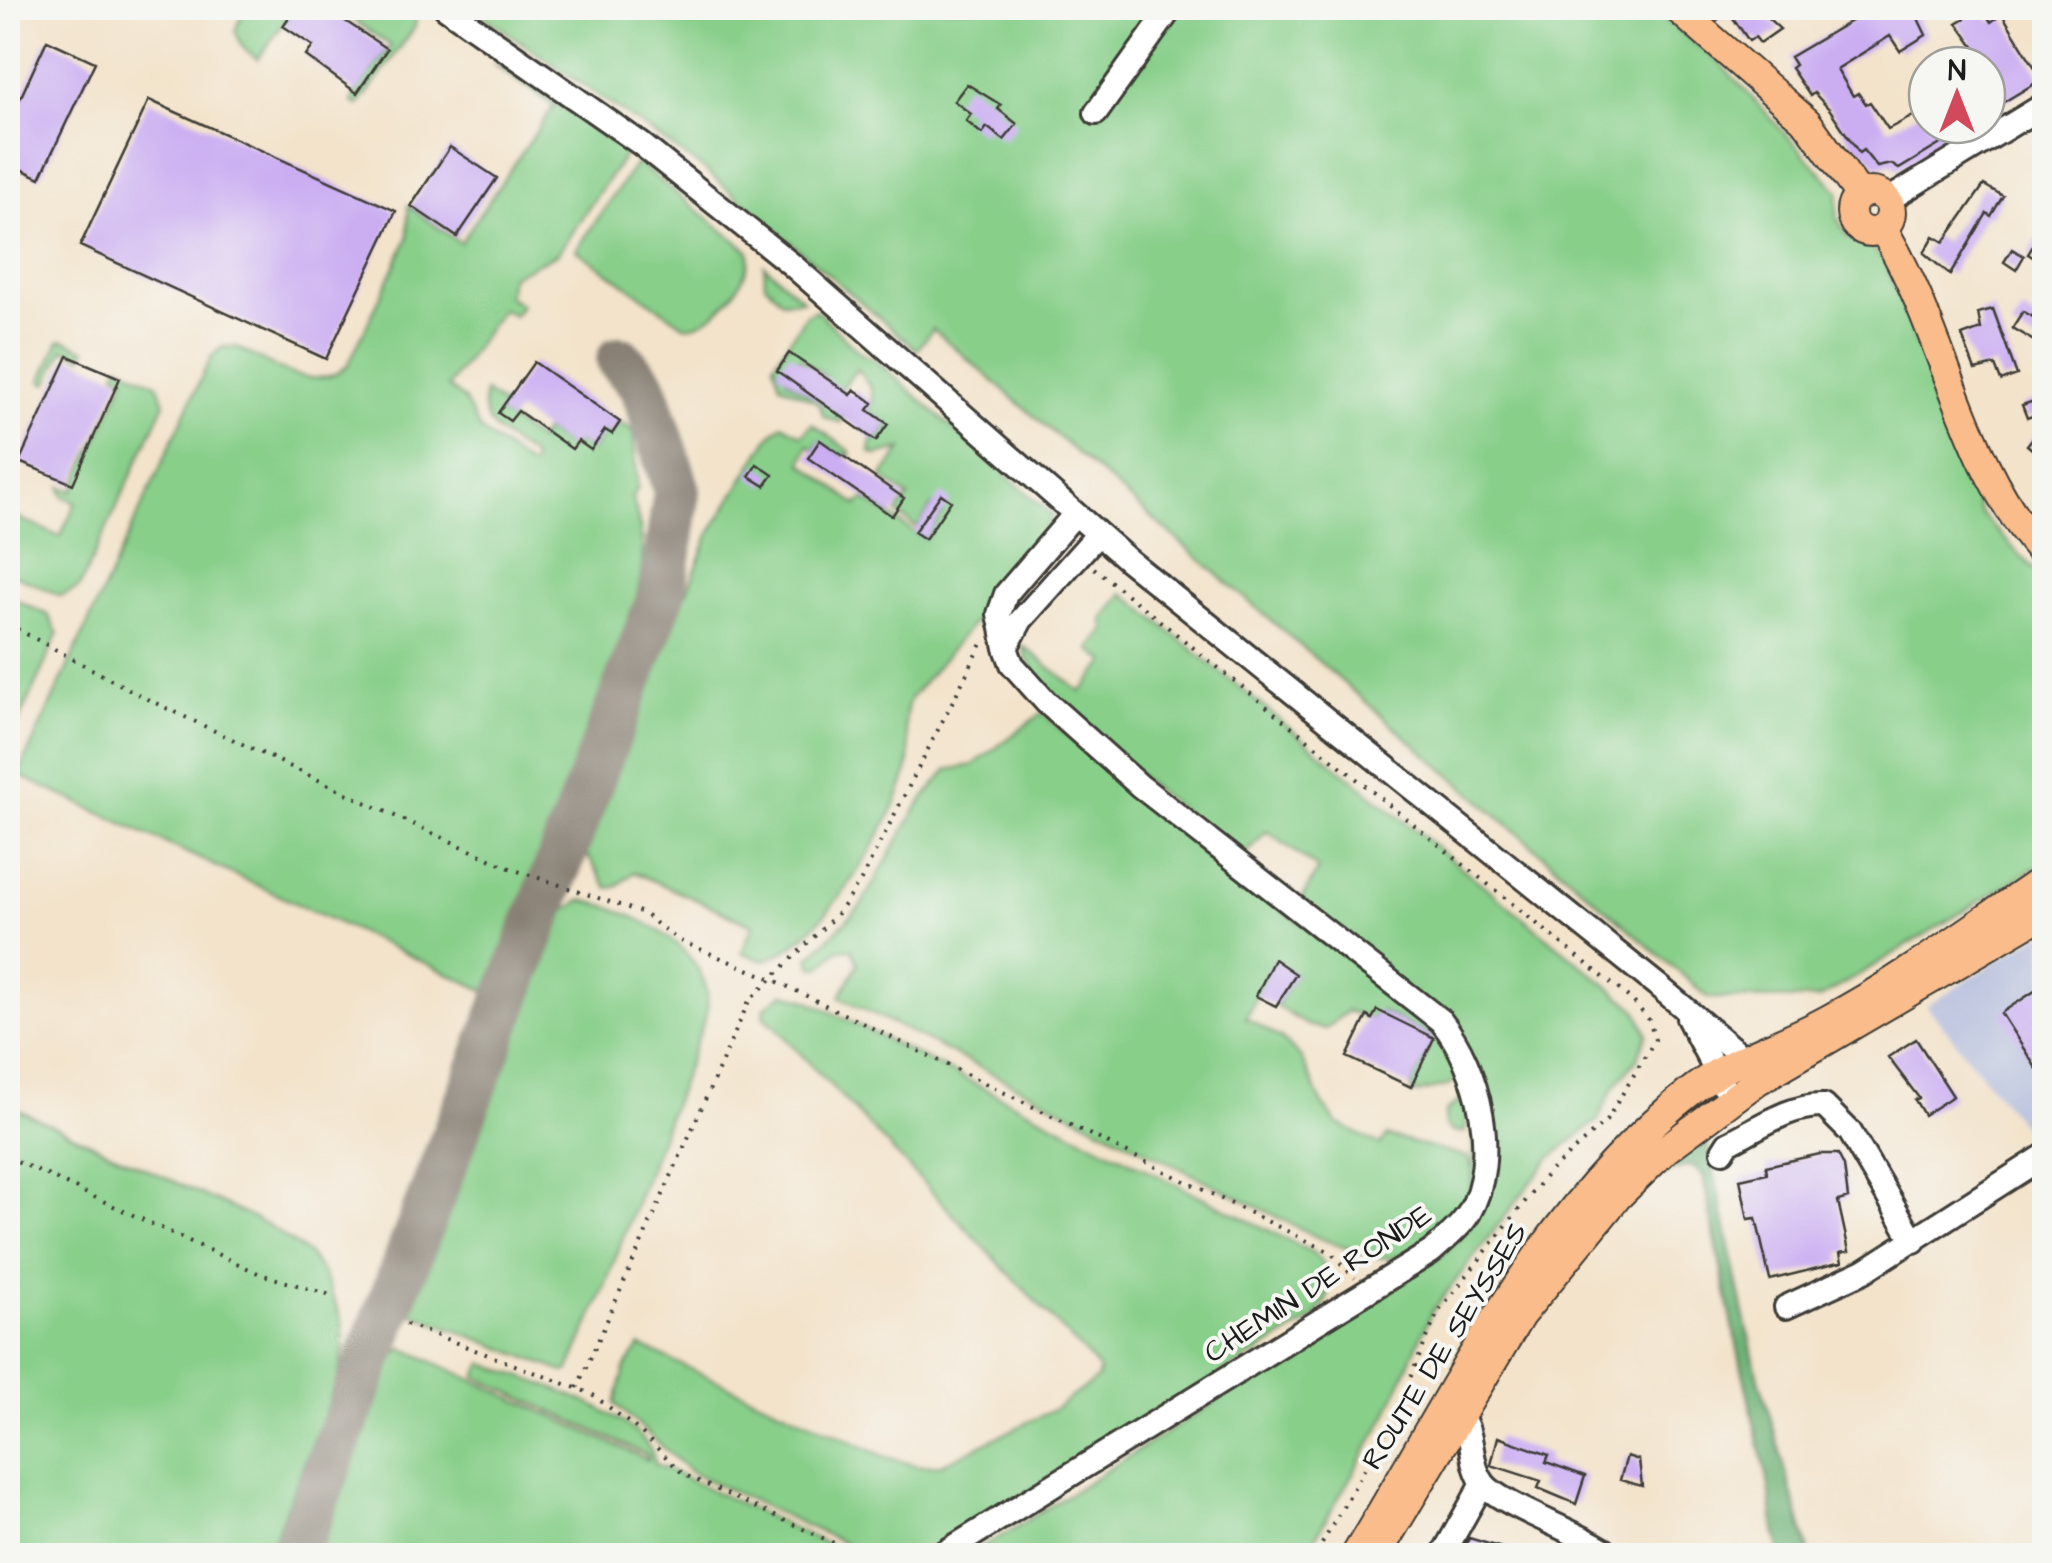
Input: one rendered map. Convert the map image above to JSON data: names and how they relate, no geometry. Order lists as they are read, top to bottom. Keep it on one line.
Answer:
{"streets":{"main road":["ROUTE DE SEYSSES"],"street":["CHEMIN DE RONDE"]},"north":"top"}
